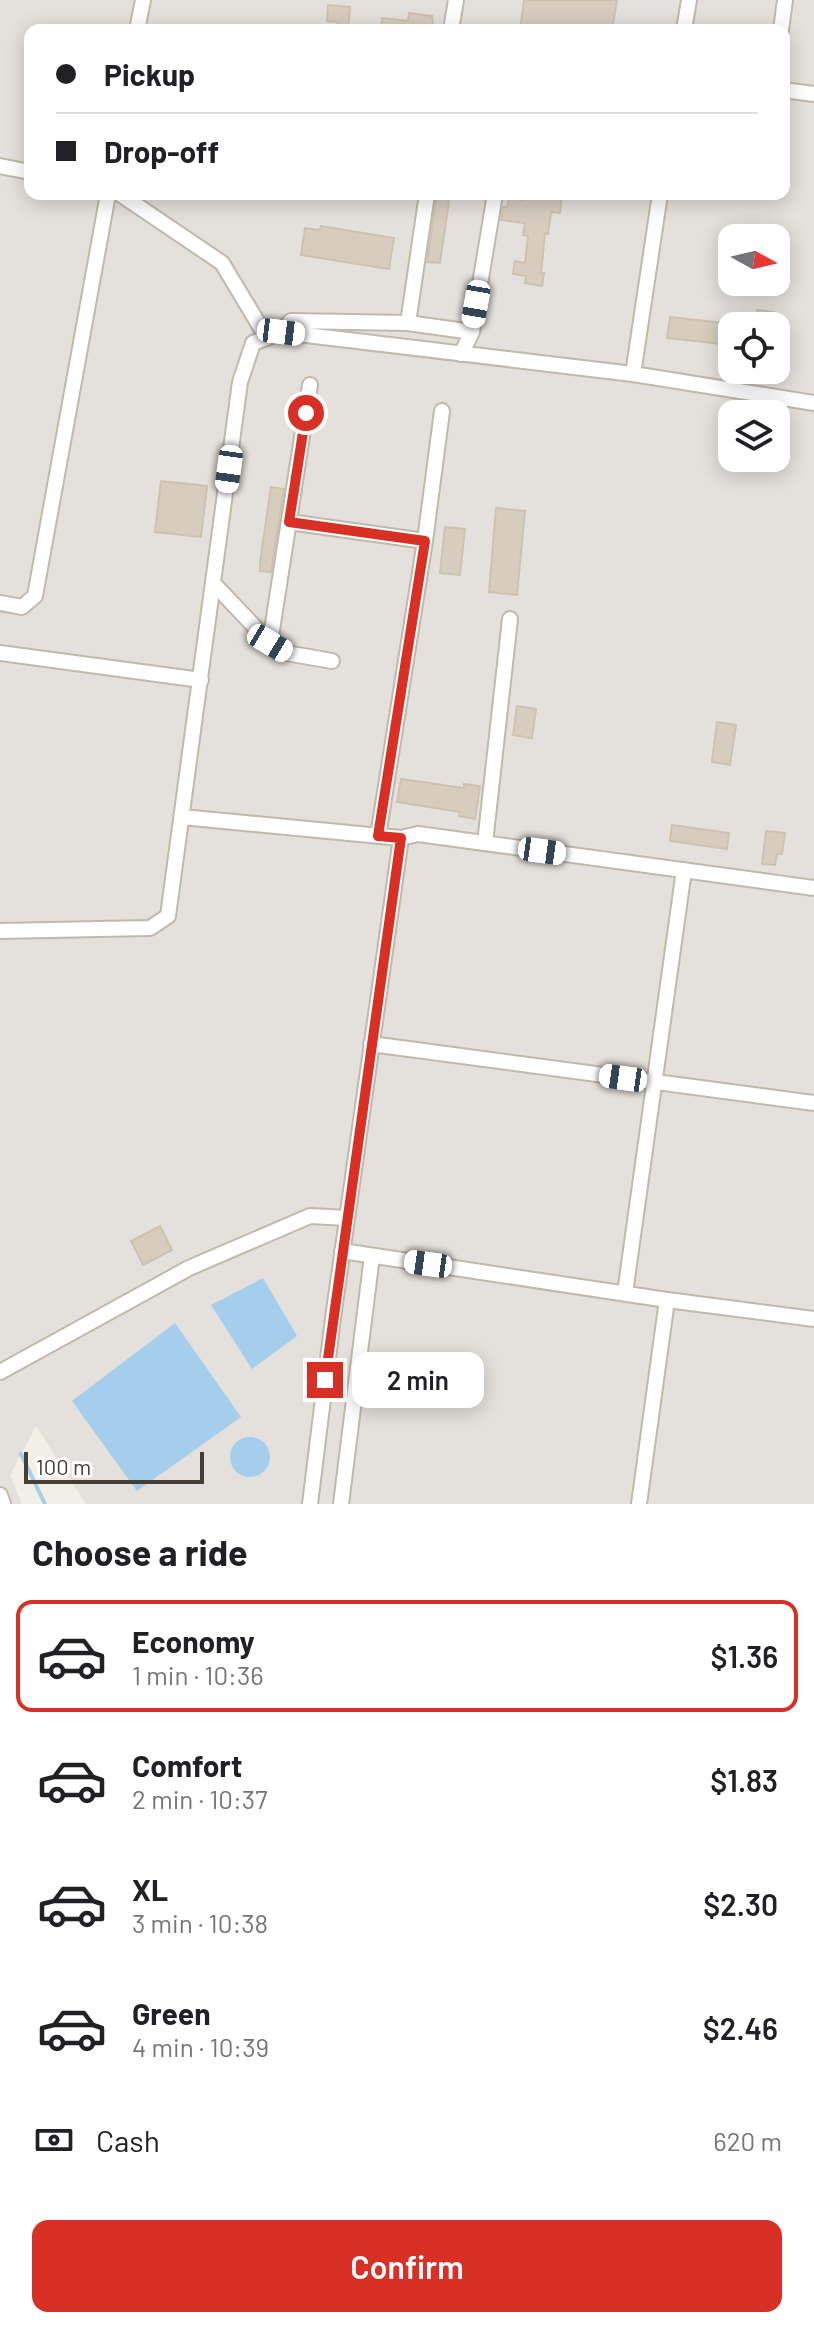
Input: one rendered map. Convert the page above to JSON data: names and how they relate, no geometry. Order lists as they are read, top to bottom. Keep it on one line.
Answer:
{"scale_bar":"100 m","north":"right","page":{"banner":["Pickup","Drop-off"],"bubble":"2 min","scale":"100 m","heading":"Choose a ride","list":[{"name":"Economy","note":"1 min · 10:36","value":"$1.36"},{"name":"Comfort","note":"2 min · 10:37","value":"$1.83"},{"name":"XL","note":"3 min · 10:38","value":"$2.30"},{"name":"Green","note":"4 min · 10:39","value":"$2.46"}],"pay":["Cash","620 m"],"buttons":"Confirm"}}
